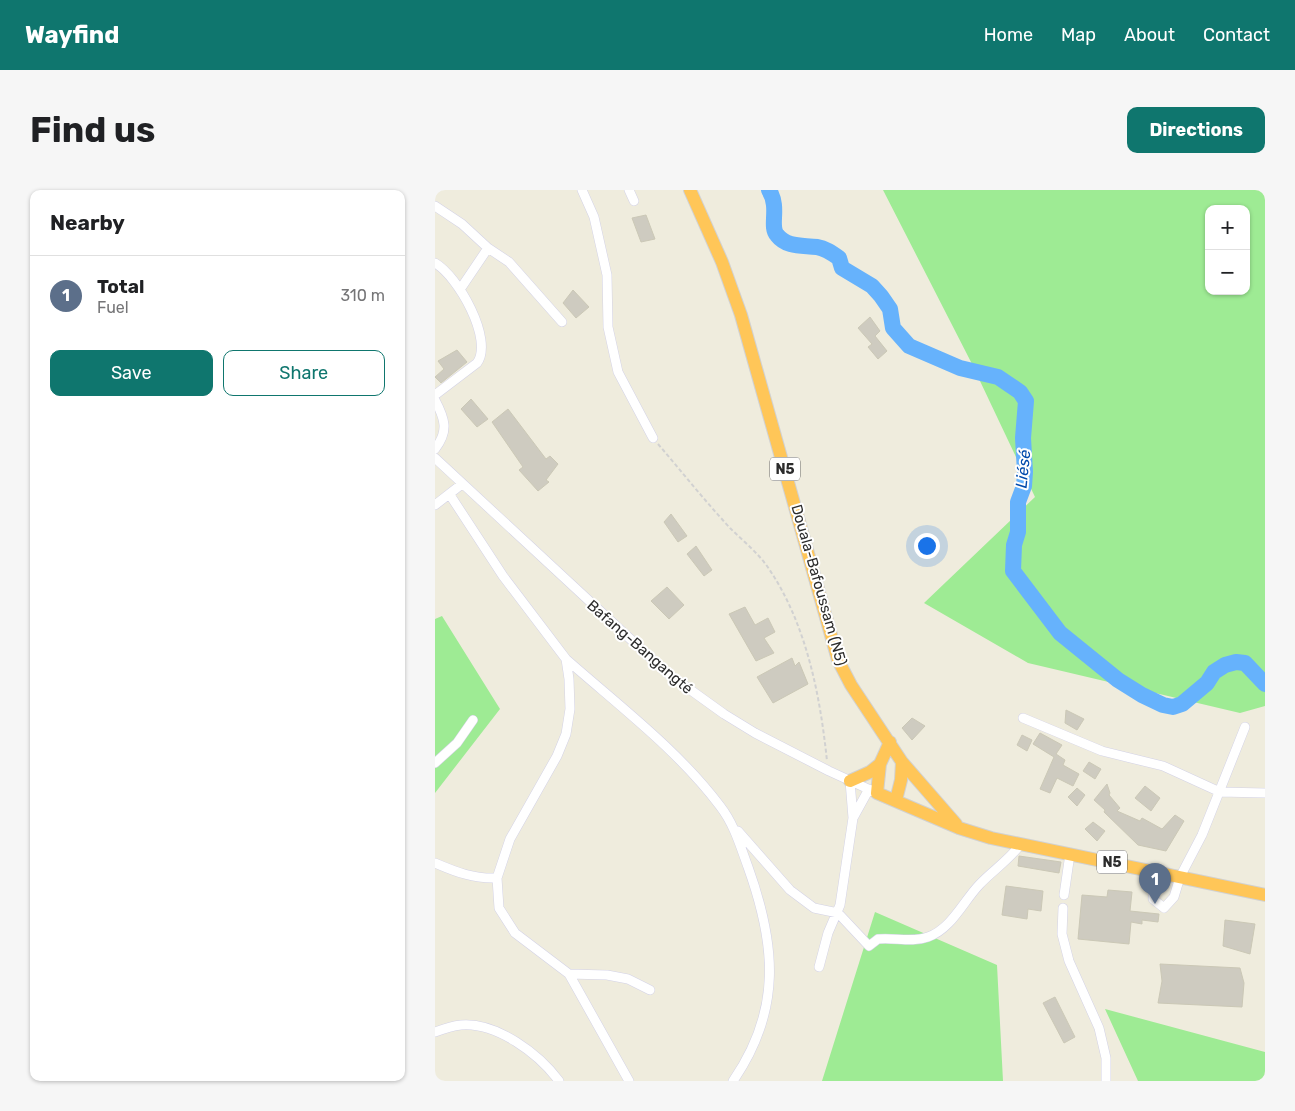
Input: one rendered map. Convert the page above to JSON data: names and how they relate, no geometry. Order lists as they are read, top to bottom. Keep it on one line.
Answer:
{"streets":{"highway":["N5","Douala-Bafoussam (N5)"],"street":["Bafang-Bangangté"]},"crossings":[["N5","Douala-Bafoussam (N5)"],["N5","Bafang-Bangangté"]],"water":["Liésé"],"page":{"header":"Wayfind","nav":["Home","Map","About","Contact"],"buttons":["Directions",["Save","Share"]],"title":"Find us","heading":"Nearby","map_buttons":["+","−"],"list":[{"mark":"1","name":"Total","note":"Fuel","value":"310 m"}],"pins":"1"}}
